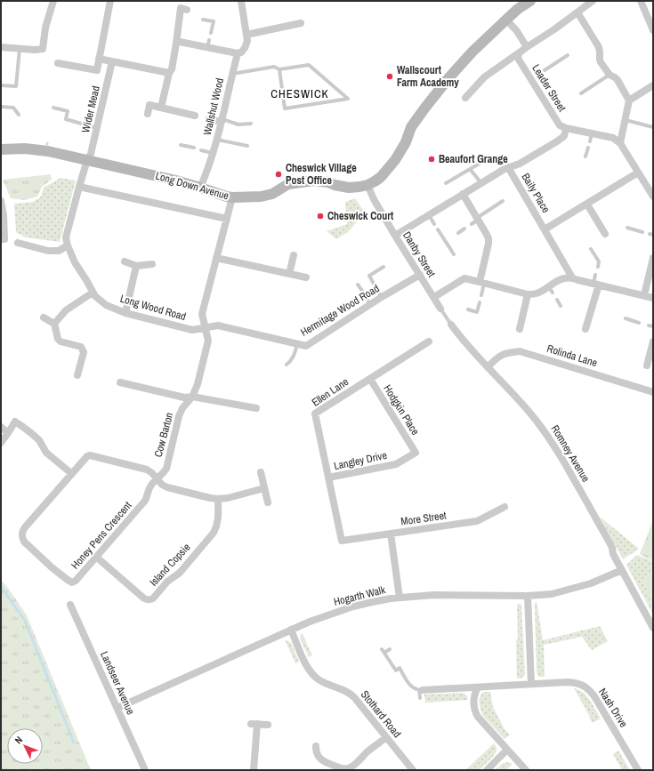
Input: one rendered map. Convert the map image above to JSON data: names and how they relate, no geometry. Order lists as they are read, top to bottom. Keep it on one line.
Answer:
{"streets":{"street":["Leader Street","Wallshut Wood","Wider Mead","Long Down Avenue","Baily Place","Danby Street","Long Wood Road","Hermitage Wood Road","Rolinda Lane","Ellen Lane","Hodgkin Place","Cow Barton","Romney Avenue","Langley Drive","More Street","Honey Pens Crescent","Island Copsie","Hogarth Walk","Landseer Avenue","Nash Drive","Stothard Road"]},"crossings":[["Wallshut Wood","Long Down Avenue"],["Wider Mead","Long Down Avenue"],["Wider Mead","Long Wood Road"],["Long Down Avenue","Danby Street"],["Long Down Avenue","Long Wood Road"],["Long Down Avenue","Cow Barton"],["Danby Street","Hermitage Wood Road"],["Danby Street","Romney Avenue"],["Long Wood Road","Hermitage Wood Road"],["Long Wood Road","Cow Barton"],["Hermitage Wood Road","Cow Barton"],["Rolinda Lane","Romney Avenue"],["Ellen Lane","Hodgkin Place"],["Ellen Lane","Langley Drive"],["Ellen Lane","More Street"],["Hodgkin Place","Langley Drive"],["Cow Barton","Honey Pens Crescent"],["Romney Avenue","Hogarth Walk"],["Honey Pens Crescent","Island Copsie"],["Hogarth Walk","Landseer Avenue"],["Hogarth Walk","Stothard Road"]],"districts":["CHESWICK"],"places":["Wallscourt Farm Academy","Beaufort Grange","Cheswick Village Post Office","Cheswick Court"],"north":"top left"}
